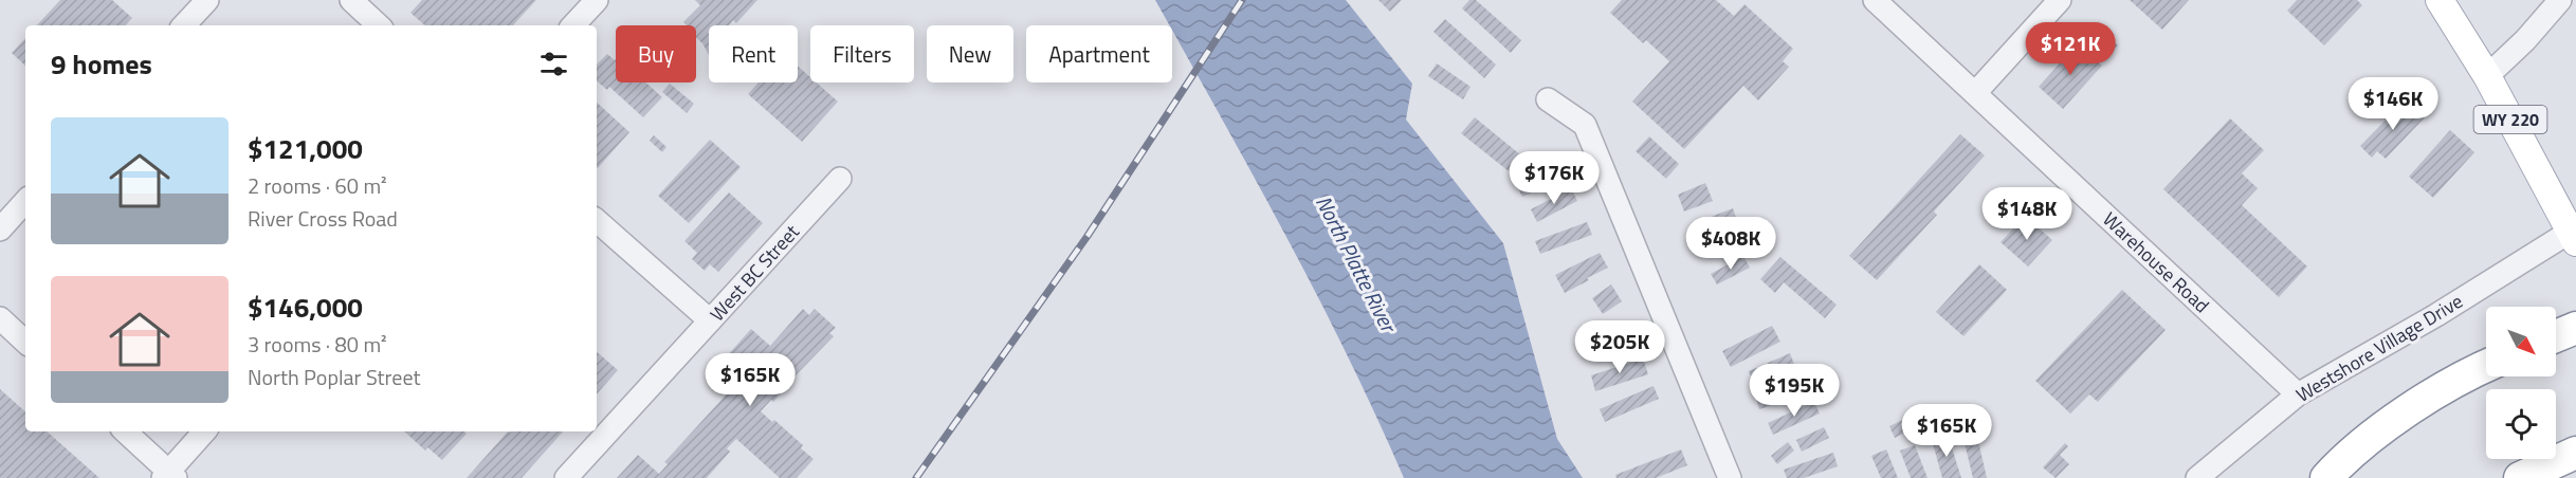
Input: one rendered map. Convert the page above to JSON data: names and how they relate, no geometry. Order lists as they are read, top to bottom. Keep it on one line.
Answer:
{"streets":{"main road":["WY 220"],"street":["Warehouse Road","West BC Street","Westshore Village Drive"]},"crossings":[["WY 220","Westshore Village Drive"],["Warehouse Road","Westshore Village Drive"]],"water":["North Platte River"],"north":"bottom right","page":{"price":["$121K","$146K","$176K","$148K","$408K","$205K","$165K","$195K","$165K"],"chip":["Buy","Rent","Filters","New","Apartment"],"heading":"9 homes","list":[{"name":"$121,000","note":"2 rooms · 60 m² · River Cross Road"},{"name":"$146,000","note":"3 rooms · 80 m² · North Poplar Street"}]}}
